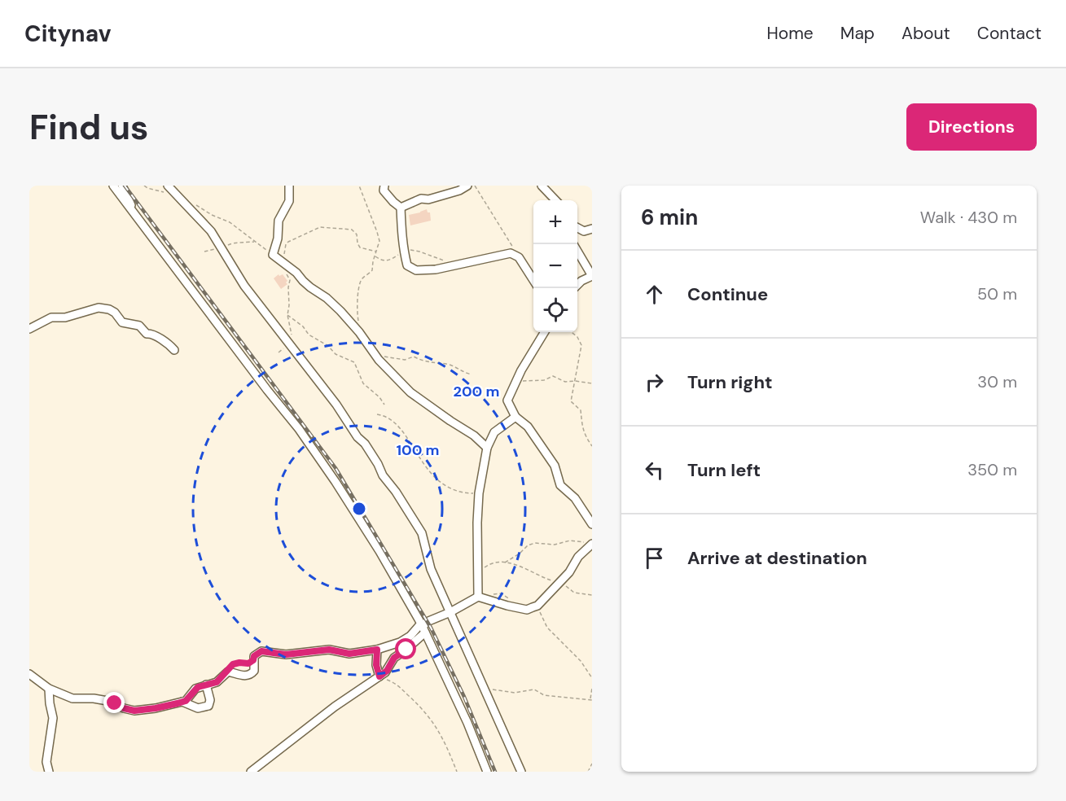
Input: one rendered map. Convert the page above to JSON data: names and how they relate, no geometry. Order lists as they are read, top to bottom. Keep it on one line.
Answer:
{"page":{"header":"Citynav","nav":["Home","Map","About","Contact"],"buttons":"Directions","title":"Find us","heading":["6 min","Walk · 430 m"],"map_buttons":["+","−"],"list":[["Continue","50 m"],["Turn right","30 m"],["Turn left","350 m"],"Arrive at destination"]},"rings":["200 m","100 m"]}
